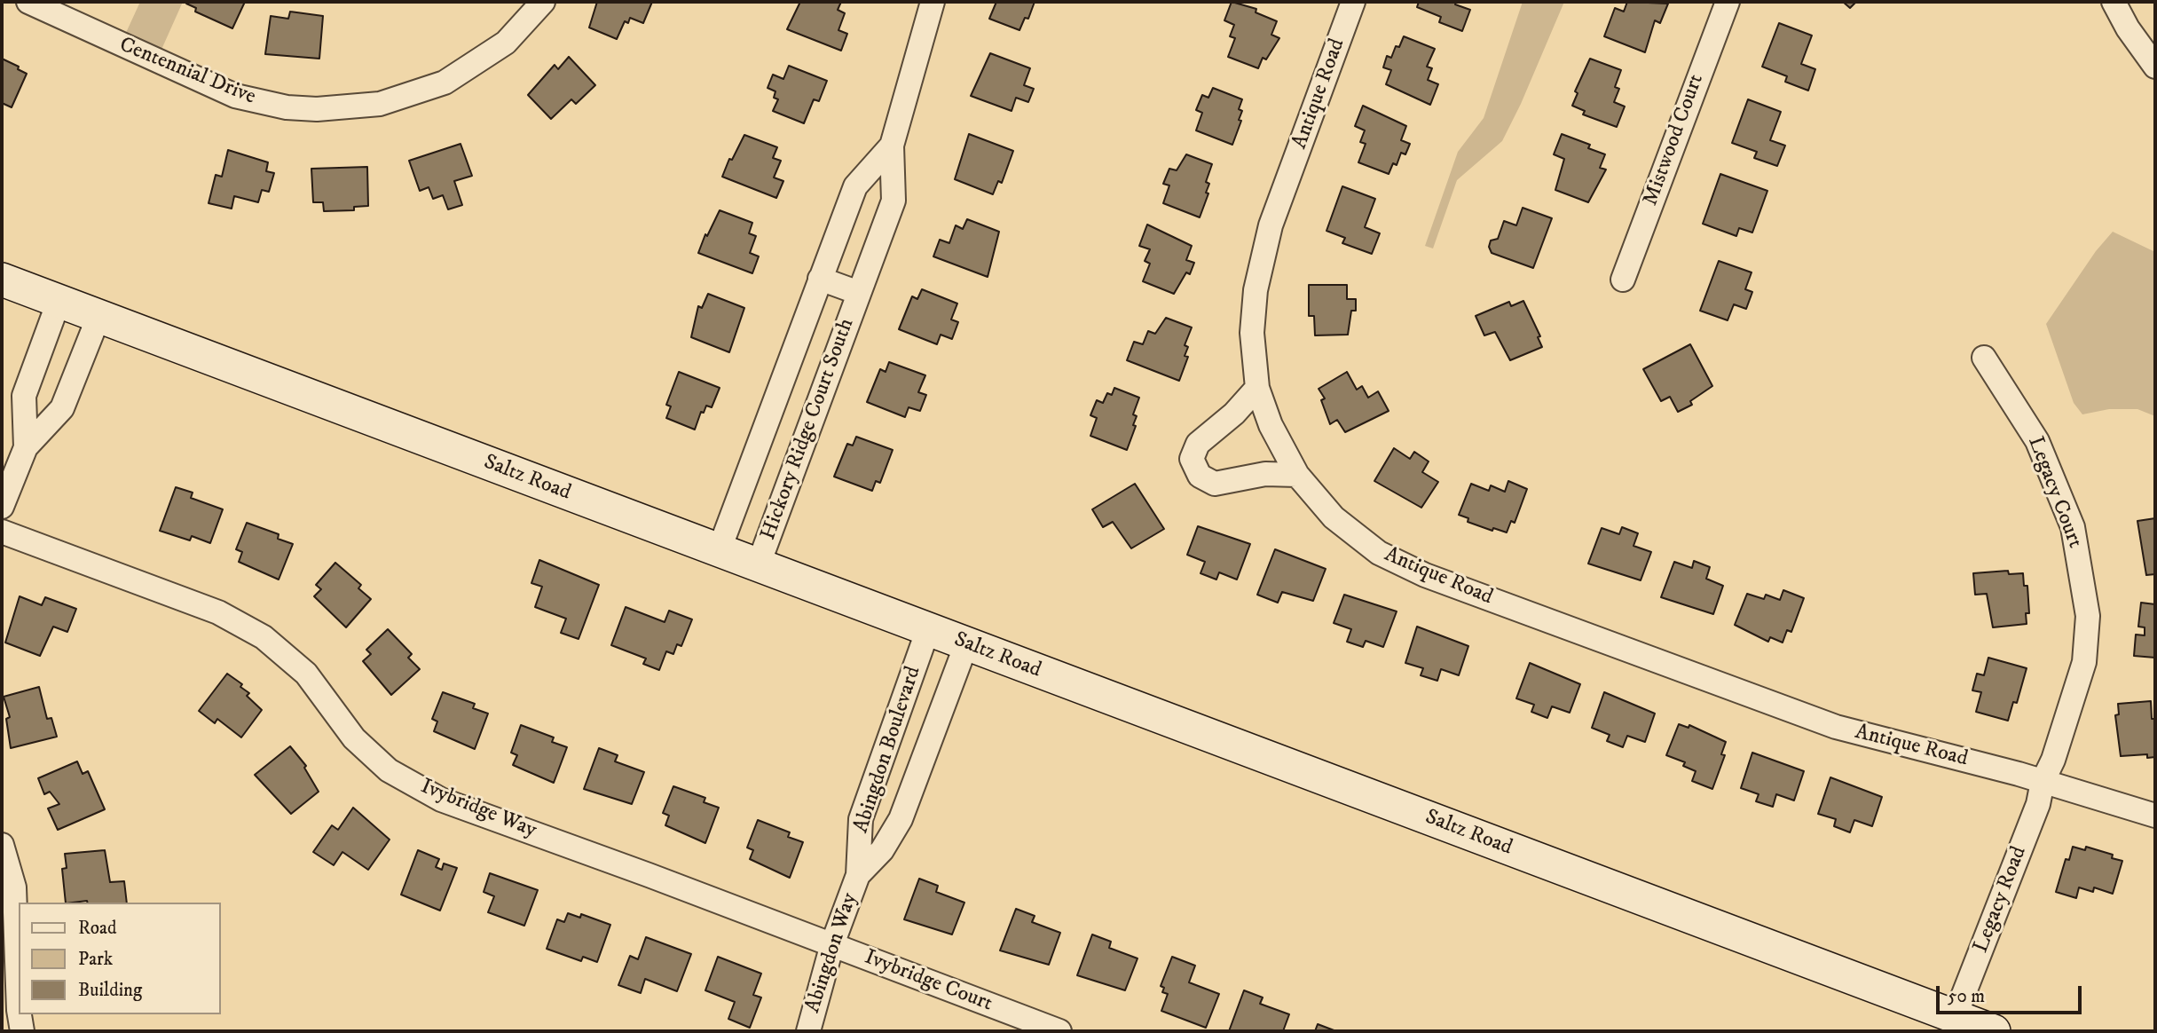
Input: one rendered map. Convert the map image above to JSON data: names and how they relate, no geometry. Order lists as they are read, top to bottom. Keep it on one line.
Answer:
{"streets":{"street":["Centennial Drive","Antique Road","Mistwood Court","Hickory Ridge Court South","Saltz Road","Legacy Court","Abingdon Boulevard","Ivybridge Way","Legacy Road","Abingdon Way","Ivybridge Court"]},"crossings":[["Antique Road","Legacy Court"],["Antique Road","Legacy Road"],["Hickory Ridge Court South","Saltz Road"],["Saltz Road","Abingdon Boulevard"],["Saltz Road","Legacy Road"],["Legacy Court","Legacy Road"],["Abingdon Boulevard","Abingdon Way"],["Ivybridge Way","Abingdon Way"],["Ivybridge Way","Ivybridge Court"],["Abingdon Way","Ivybridge Court"]],"legend":["Road","Park","Building"],"scale_bar":"50 m"}
